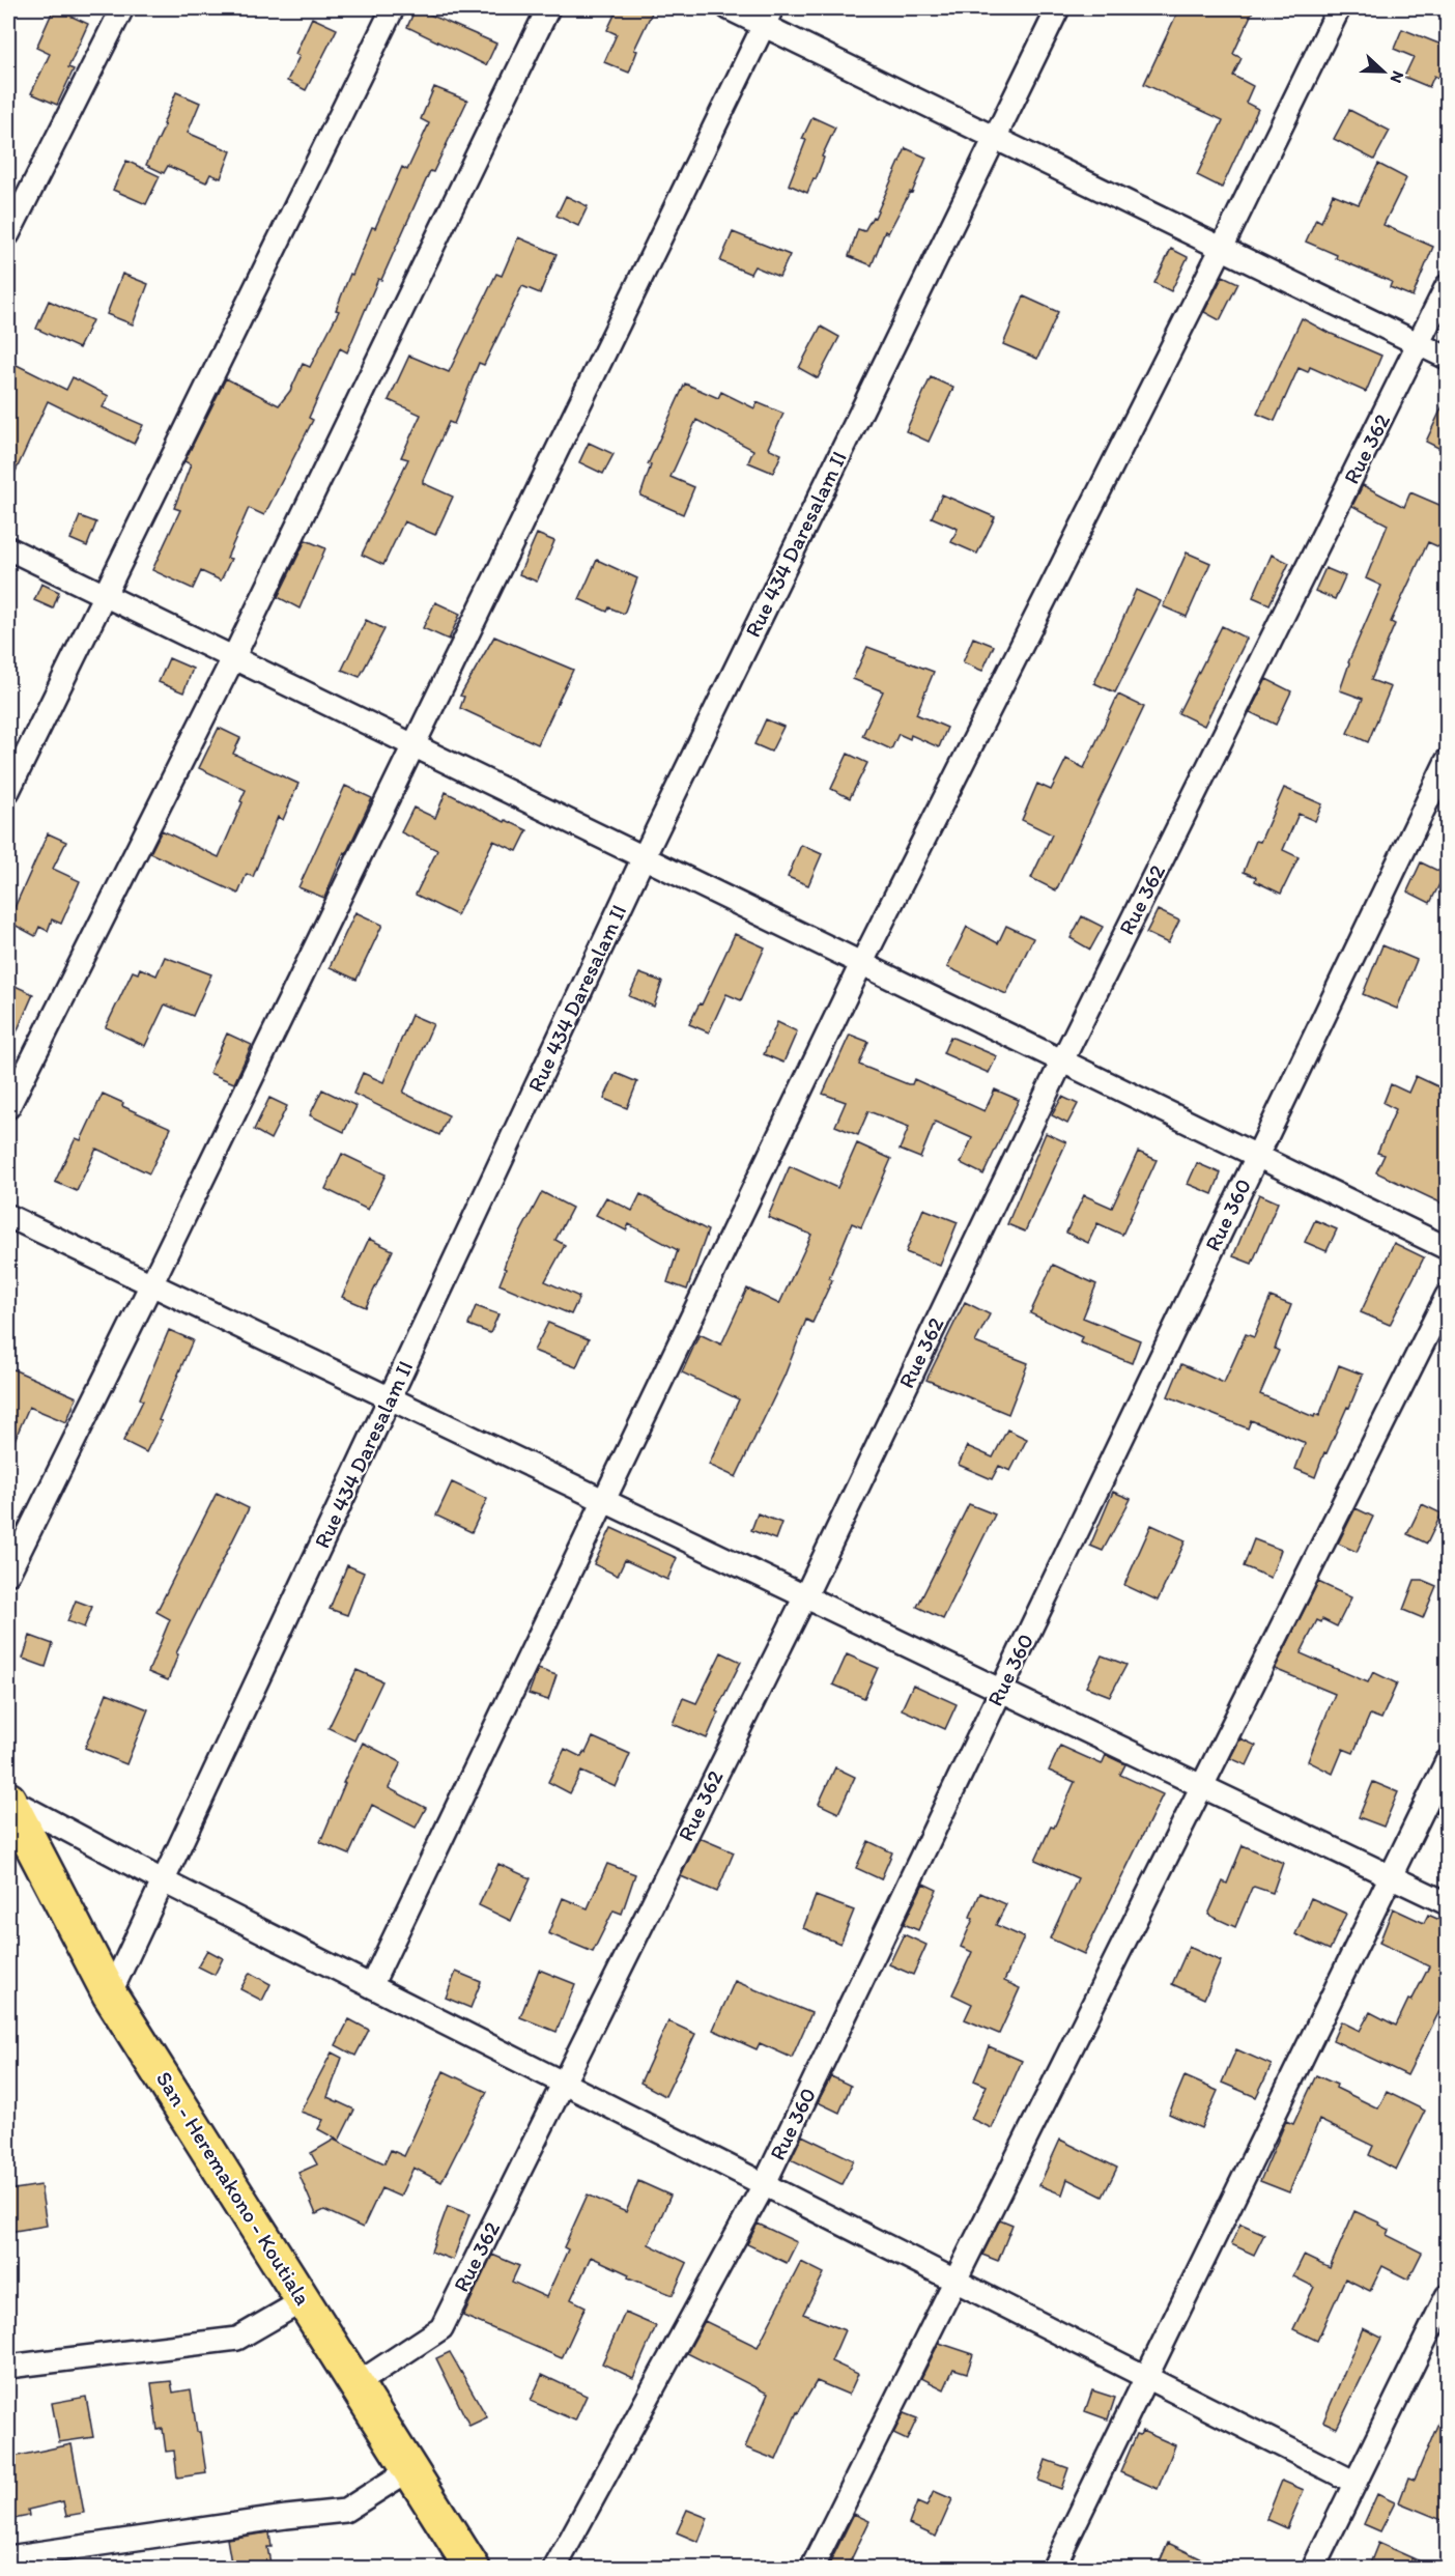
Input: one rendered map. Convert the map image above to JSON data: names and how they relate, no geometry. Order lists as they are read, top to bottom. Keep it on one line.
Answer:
{"streets":{"main road":["San - Heremakono - Koutiala"],"street":["Rue 362","Rue 434 Daresalam II","Rue 360"]},"crossings":[["Rue 362","San - Heremakono - Koutiala"],["Rue 434 Daresalam II","San - Heremakono - Koutiala"]],"north":"right"}
